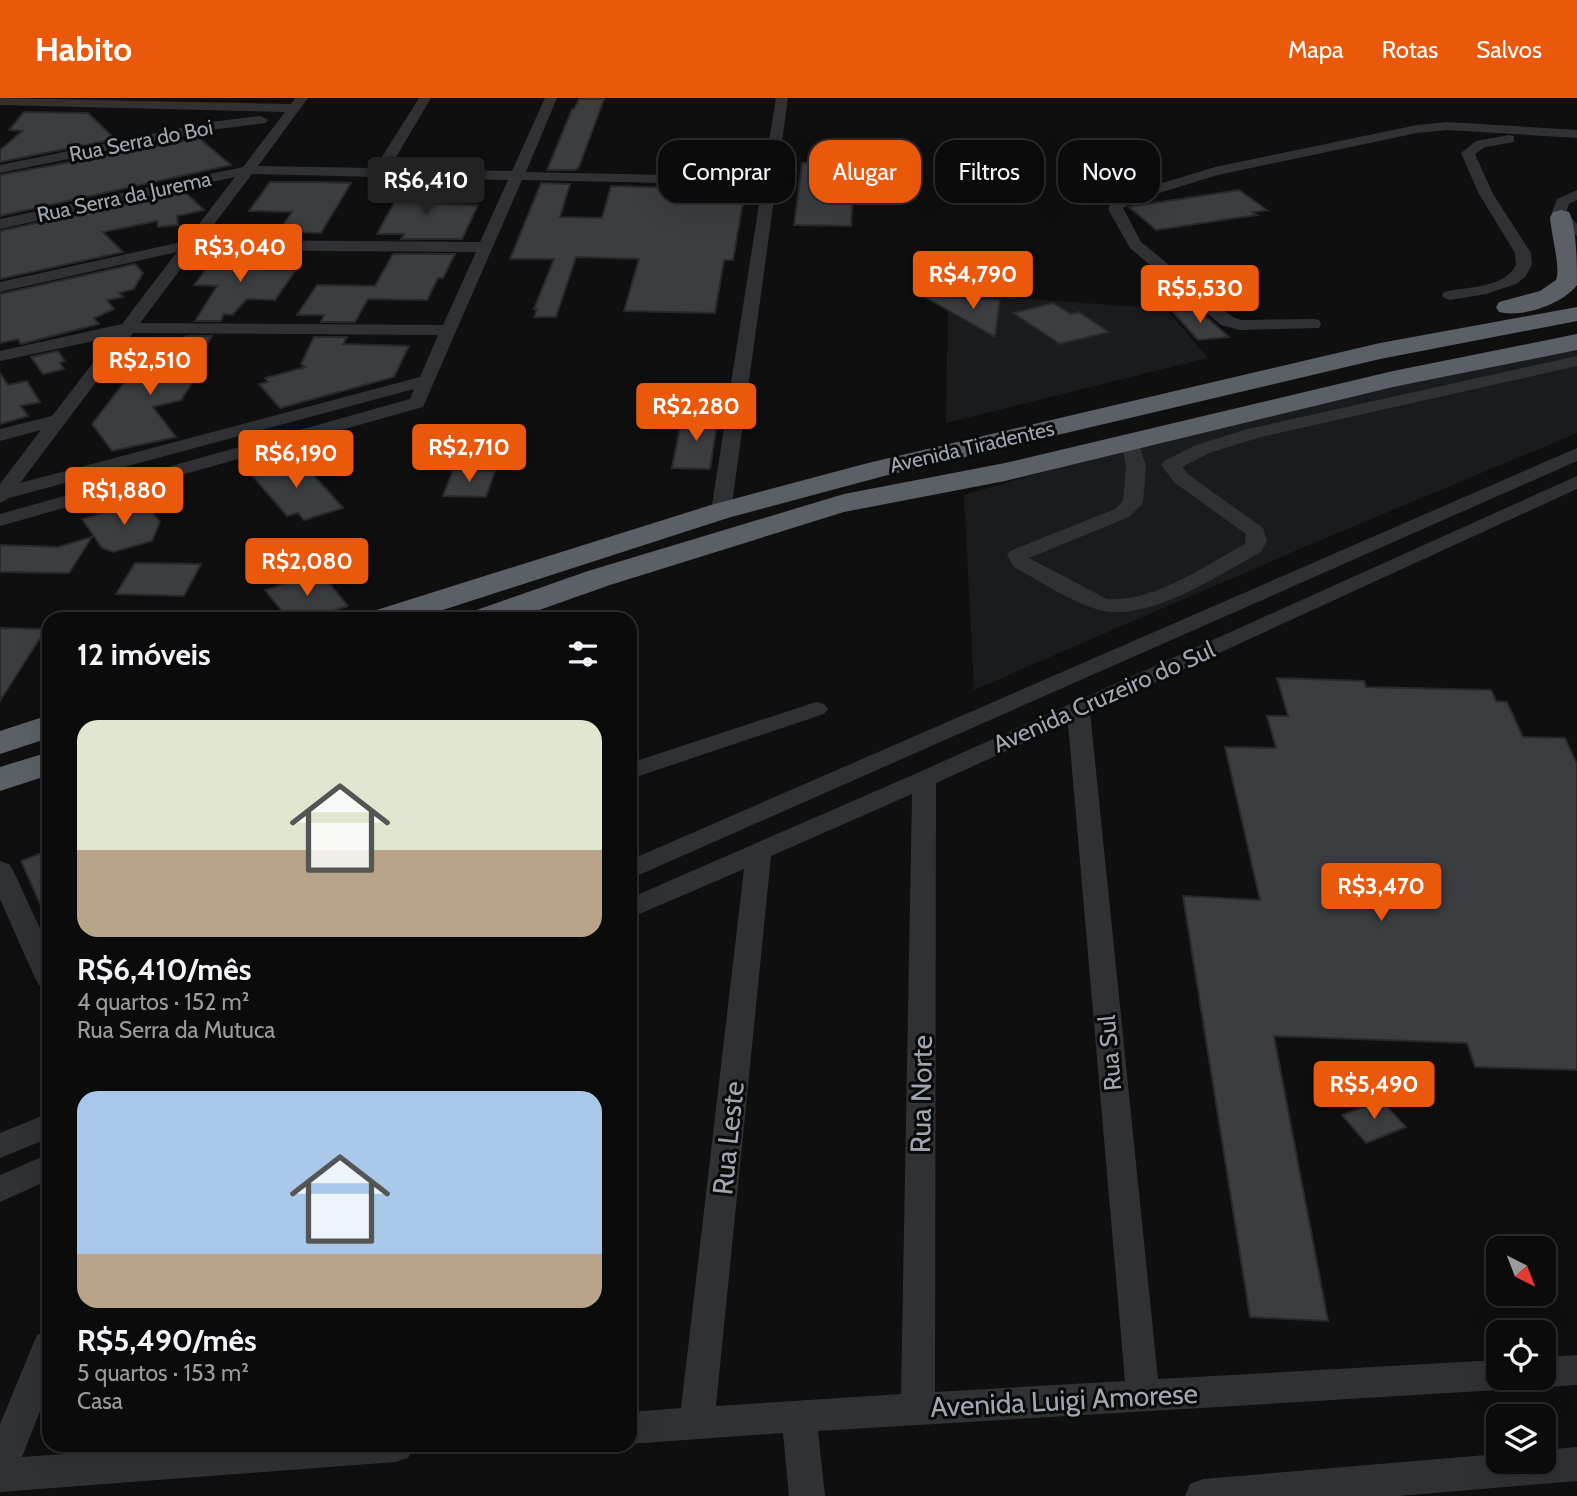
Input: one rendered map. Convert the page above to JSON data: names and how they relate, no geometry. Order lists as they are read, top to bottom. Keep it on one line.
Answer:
{"streets":{"highway":["Avenida Tiradentes"],"street":["Rua Serra do Boi","Rua Serra da Jurema","Avenida Cruzeiro do Sul","Rua Sul","Rua Norte","Rua Leste","Avenida Luigi Amorese"]},"crossings":[["Avenida Cruzeiro do Sul","Rua Sul"],["Avenida Cruzeiro do Sul","Rua Norte"],["Avenida Cruzeiro do Sul","Rua Leste"],["Rua Sul","Avenida Luigi Amorese"],["Rua Norte","Avenida Luigi Amorese"],["Rua Leste","Avenida Luigi Amorese"]],"north":"bottom right","page":{"header":"Habito","nav":["Mapa","Rotas","Salvos"],"chip":["Comprar","Alugar","Filtros","Novo"],"price":["R$6,410","R$3,040","R$4,790","R$5,530","R$2,510","R$2,280","R$2,710","R$6,190","R$1,880","R$2,080","R$3,470","R$5,490"],"heading":"12 imóveis","list":[{"name":"R$6,410/mês","note":"4 quartos · 152 m² · Rua Serra da Mutuca"},{"name":"R$5,490/mês","note":"5 quartos · 153 m² · Casa"}]}}
